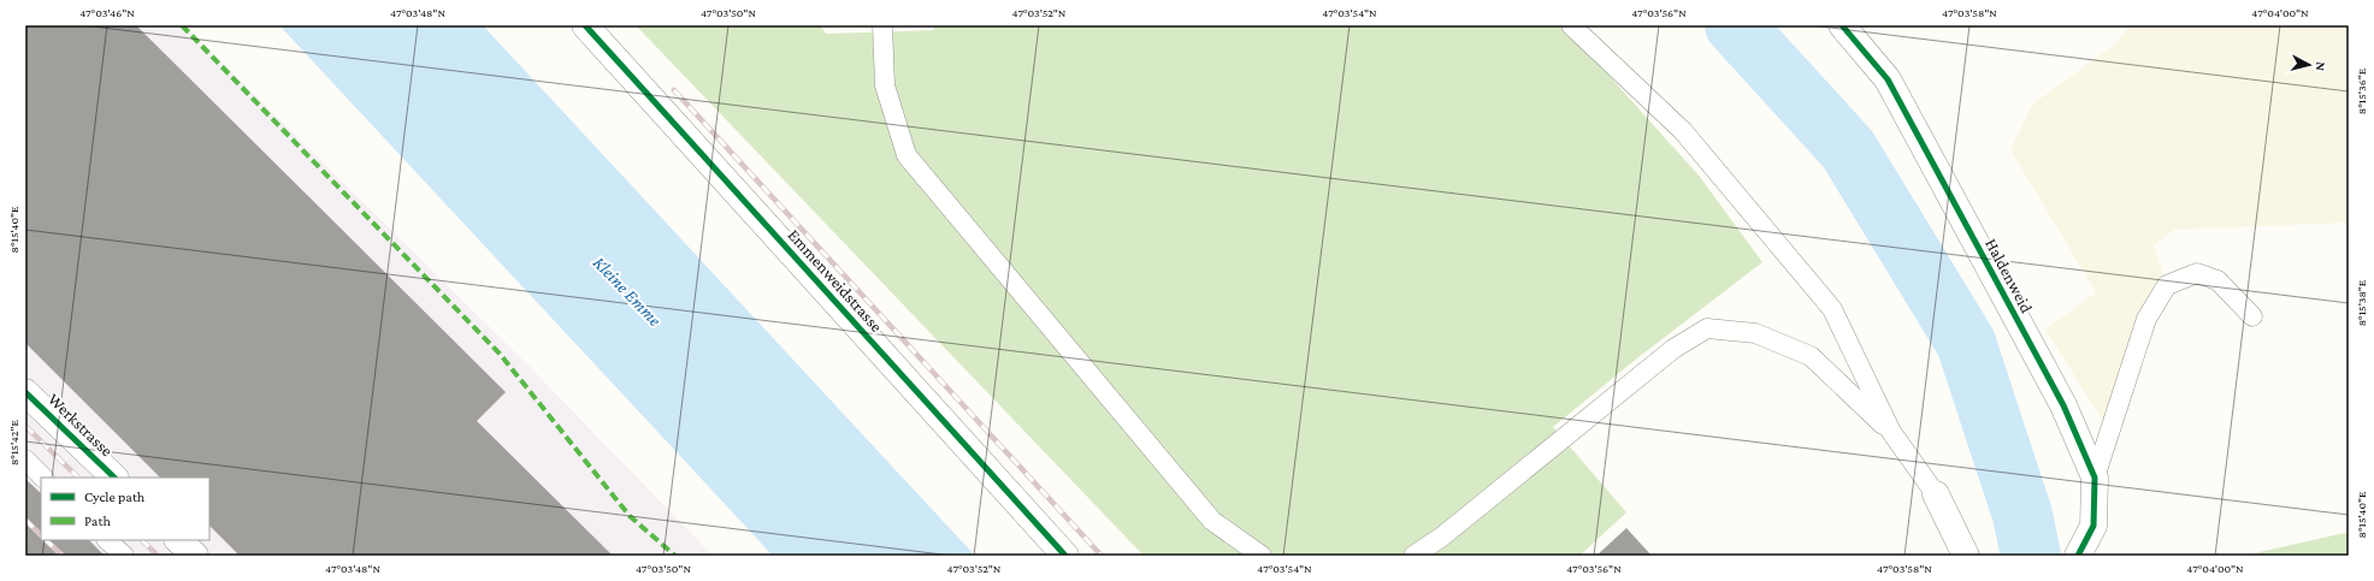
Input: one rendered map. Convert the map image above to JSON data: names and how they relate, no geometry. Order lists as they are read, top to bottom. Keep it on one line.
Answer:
{"streets":{"street":["Haldenweid","Emmenweidstrasse","Werkstrasse"]},"water":["Kleine Emme"],"legend":["Cycle path","Path"],"north":"right","coordinates":["47°03'46\"N","47°03'48\"N","47°03'50\"N","47°03'52\"N","47°03'54\"N","47°03'56\"N","47°03'58\"N","47°04'00\"N","8°15'36\"E","8°15'40\"E","8°15'38\"E","8°15'42\"E"]}
